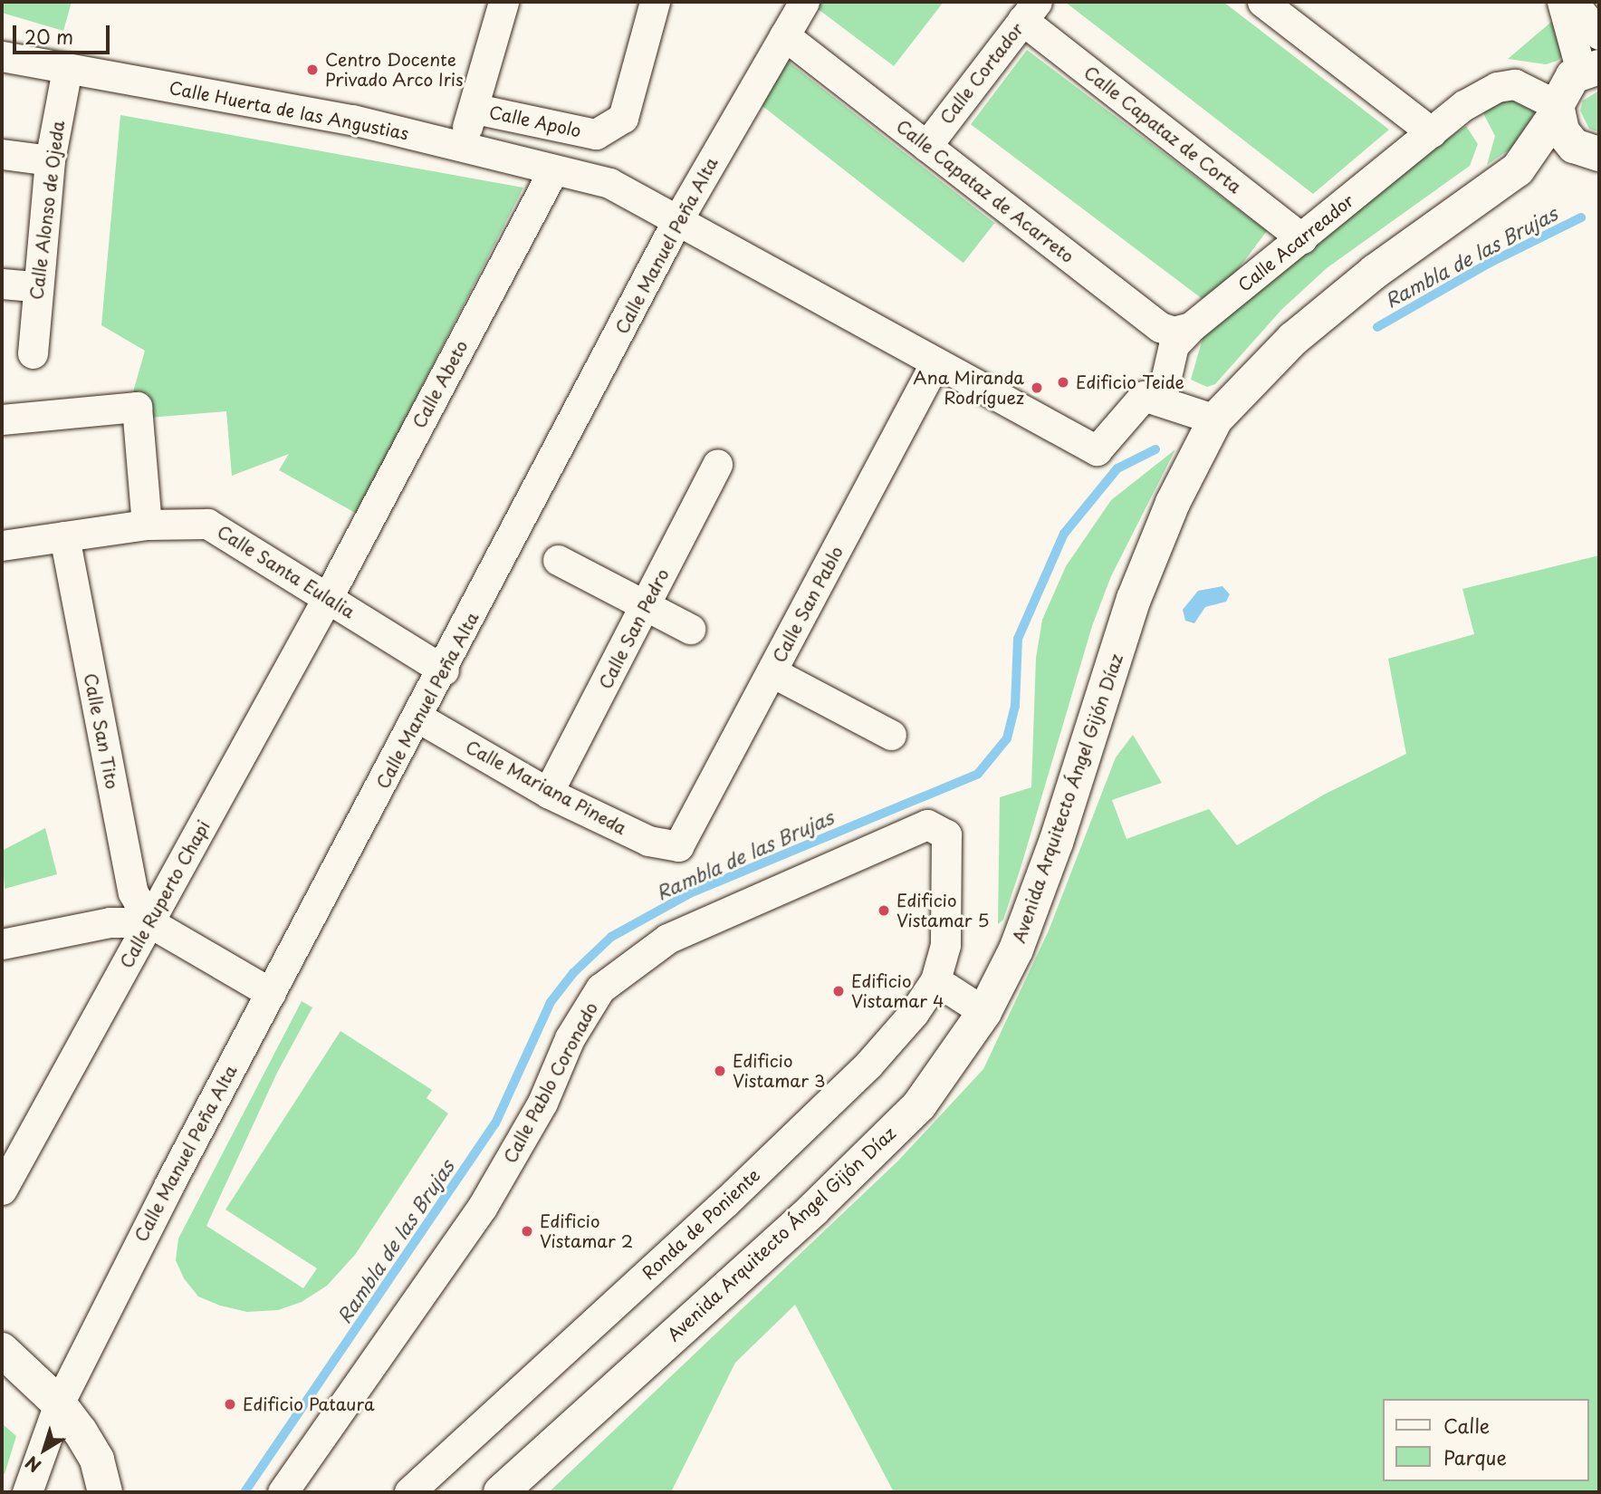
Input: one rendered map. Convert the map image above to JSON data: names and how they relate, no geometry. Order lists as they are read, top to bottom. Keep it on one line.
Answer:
{"streets":{"main road":["Avenida Arquitecto Ángel Gijón Díaz"],"street":["Calle Cortador","Calle Huerta de las Angustias","Calle Apolo","Calle Capataz de Corta","Calle Capataz de Acarreto","Calle Alonso de Ojeda","Calle Acarreador","Calle Manuel Peña Alta","Calle Abeto","Calle Santa Eulalia","Calle San Pablo","Calle San Pedro","Calle San Tito","Calle Mariana Pineda","Calle Ruperto Chapi","Calle Pablo Coronado","Ronda de Poniente"]},"crossings":[["Calle Cortador","Calle Capataz de Corta"],["Calle Cortador","Calle Capataz de Acarreto"],["Calle Huerta de las Angustias","Calle Alonso de Ojeda"],["Calle Huerta de las Angustias","Calle Acarreador"],["Calle Huerta de las Angustias","Calle Manuel Peña Alta"],["Calle Huerta de las Angustias","Calle Abeto"],["Calle Huerta de las Angustias","Calle San Pablo"],["Calle Capataz de Corta","Calle Acarreador"],["Calle Capataz de Acarreto","Calle Acarreador"],["Calle Capataz de Acarreto","Calle Manuel Peña Alta"],["Calle Acarreador","Avenida Arquitecto Ángel Gijón Díaz"],["Calle Manuel Peña Alta","Calle Santa Eulalia"],["Calle Manuel Peña Alta","Calle Mariana Pineda"],["Calle Abeto","Calle Santa Eulalia"],["Calle Abeto","Calle Ruperto Chapi"],["Calle Santa Eulalia","Calle San Tito"],["Calle Santa Eulalia","Calle Ruperto Chapi"],["Calle San Pablo","Calle Mariana Pineda"],["Calle San Pedro","Calle Mariana Pineda"],["Calle San Tito","Calle Ruperto Chapi"],["Calle Pablo Coronado","Ronda de Poniente"]],"water":["Rambla de las Brujas"],"places":["Centro Docente Privado Arco Iris","Edificio Teide","Ana Miranda Rodríguez","Edificio Vistamar 5","Edificio Vistamar 4","Edificio Vistamar 3","Edificio Vistamar 2","Edificio Pataura"],"legend":["Calle","Parque"],"scale_bar":"20 m","north":"bottom left"}
